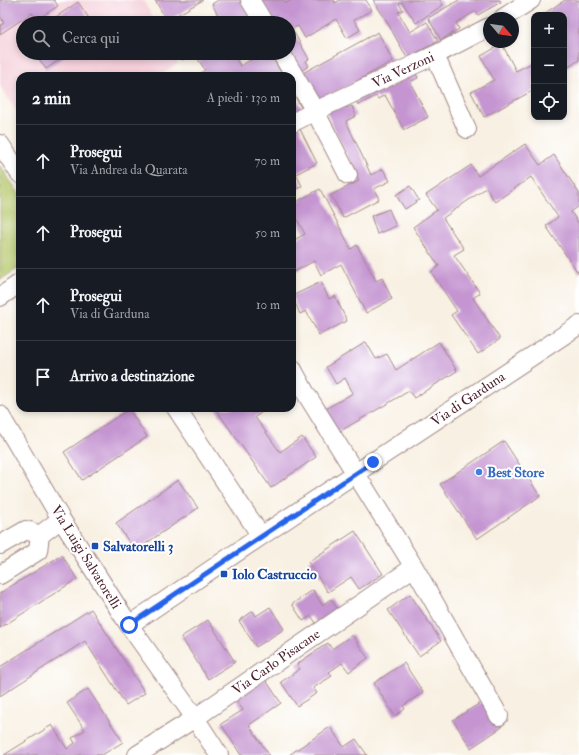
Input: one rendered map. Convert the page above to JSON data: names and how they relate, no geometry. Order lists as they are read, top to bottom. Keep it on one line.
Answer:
{"streets":{"street":["Via Verzoni","Via di Garduna","Via Luigi Salvatorelli","Via Carlo Pisacane"]},"crossings":[["Via di Garduna","Via Luigi Salvatorelli"],["Via Luigi Salvatorelli","Via Carlo Pisacane"]],"places":{"other":["Best Store"],"transit":["Salvatorelli 3","Iolo Castruccio"]},"north":"bottom right","page":{"map_buttons":["+","−"],"search":"Cerca qui","heading":["2 min","A piedi · 130 m"],"list":[["Prosegui","Via Andrea da Quarata","70 m"],["Prosegui","50 m"],["Prosegui","Via di Garduna","10 m"],"Arrivo a destinazione"]}}
